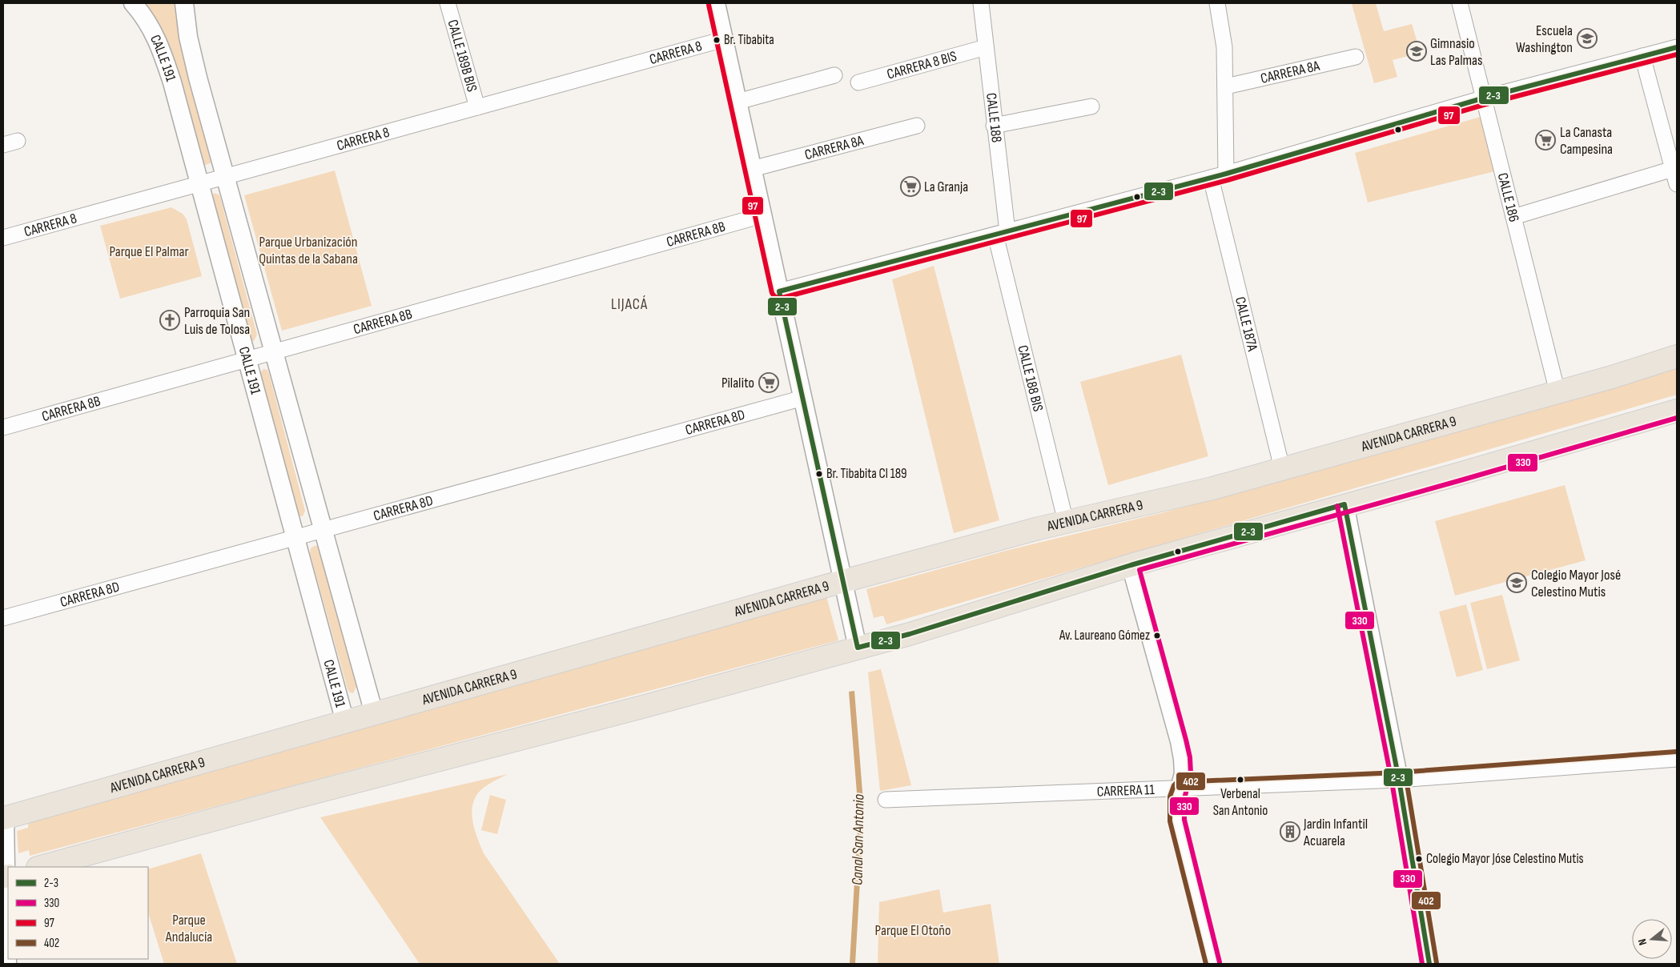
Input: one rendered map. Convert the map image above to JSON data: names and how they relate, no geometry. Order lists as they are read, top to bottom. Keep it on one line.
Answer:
{"streets":{"main road":["AVENIDA CARRERA 9"],"street":["CARRERA 8","CALLE 189B BIS","CALLE 191","CARRERA 8 BIS","CARRERA 8A","CALLE 188","CALLE 186","CARRERA 8B","CALLE 187A","CALLE 188 BIS","CARRERA 8D","CARRERA 11"]},"crossings":[["CARRERA 8","CALLE 189B BIS"],["CARRERA 8","CALLE 191"],["CALLE 191","CARRERA 8B"],["CALLE 191","CARRERA 8D"],["CALLE 191","AVENIDA CARRERA 9"],["CARRERA 8 BIS","CALLE 188"],["CALLE 188","CALLE 188 BIS"],["CALLE 186","AVENIDA CARRERA 9"],["CALLE 187A","AVENIDA CARRERA 9"],["CALLE 188 BIS","AVENIDA CARRERA 9"]],"districts":["LIJACÁ"],"water":["Canal San Antonio"],"parks":["Parque Urbanización Quintas de la Sabana","Parque El Palmar","Parque Andalucía","Parque El Otoño"],"places":{"school or university":["Escuela Washington","Gimnasio Las Palmas","Colegio Mayor José Celestino Mutis"],"other":["Br. Tibabita","Br. Tibabita Cl 189","Av. Laureano Gómez","Verbenal San Antonio","Colegio Mayor Jóse Celestino Mutis"],"supermarket":["La Canasta Campesina","La Granja","Pilalito"],"church":["Parroquia San Luis de Tolosa"],"building":["Jardin Infantil Acuarela"]},"lines":["transit line 97","transit line 2-3","transit line 330","transit line 402"],"legend":["2-3","330","97","402"],"north":"left"}
